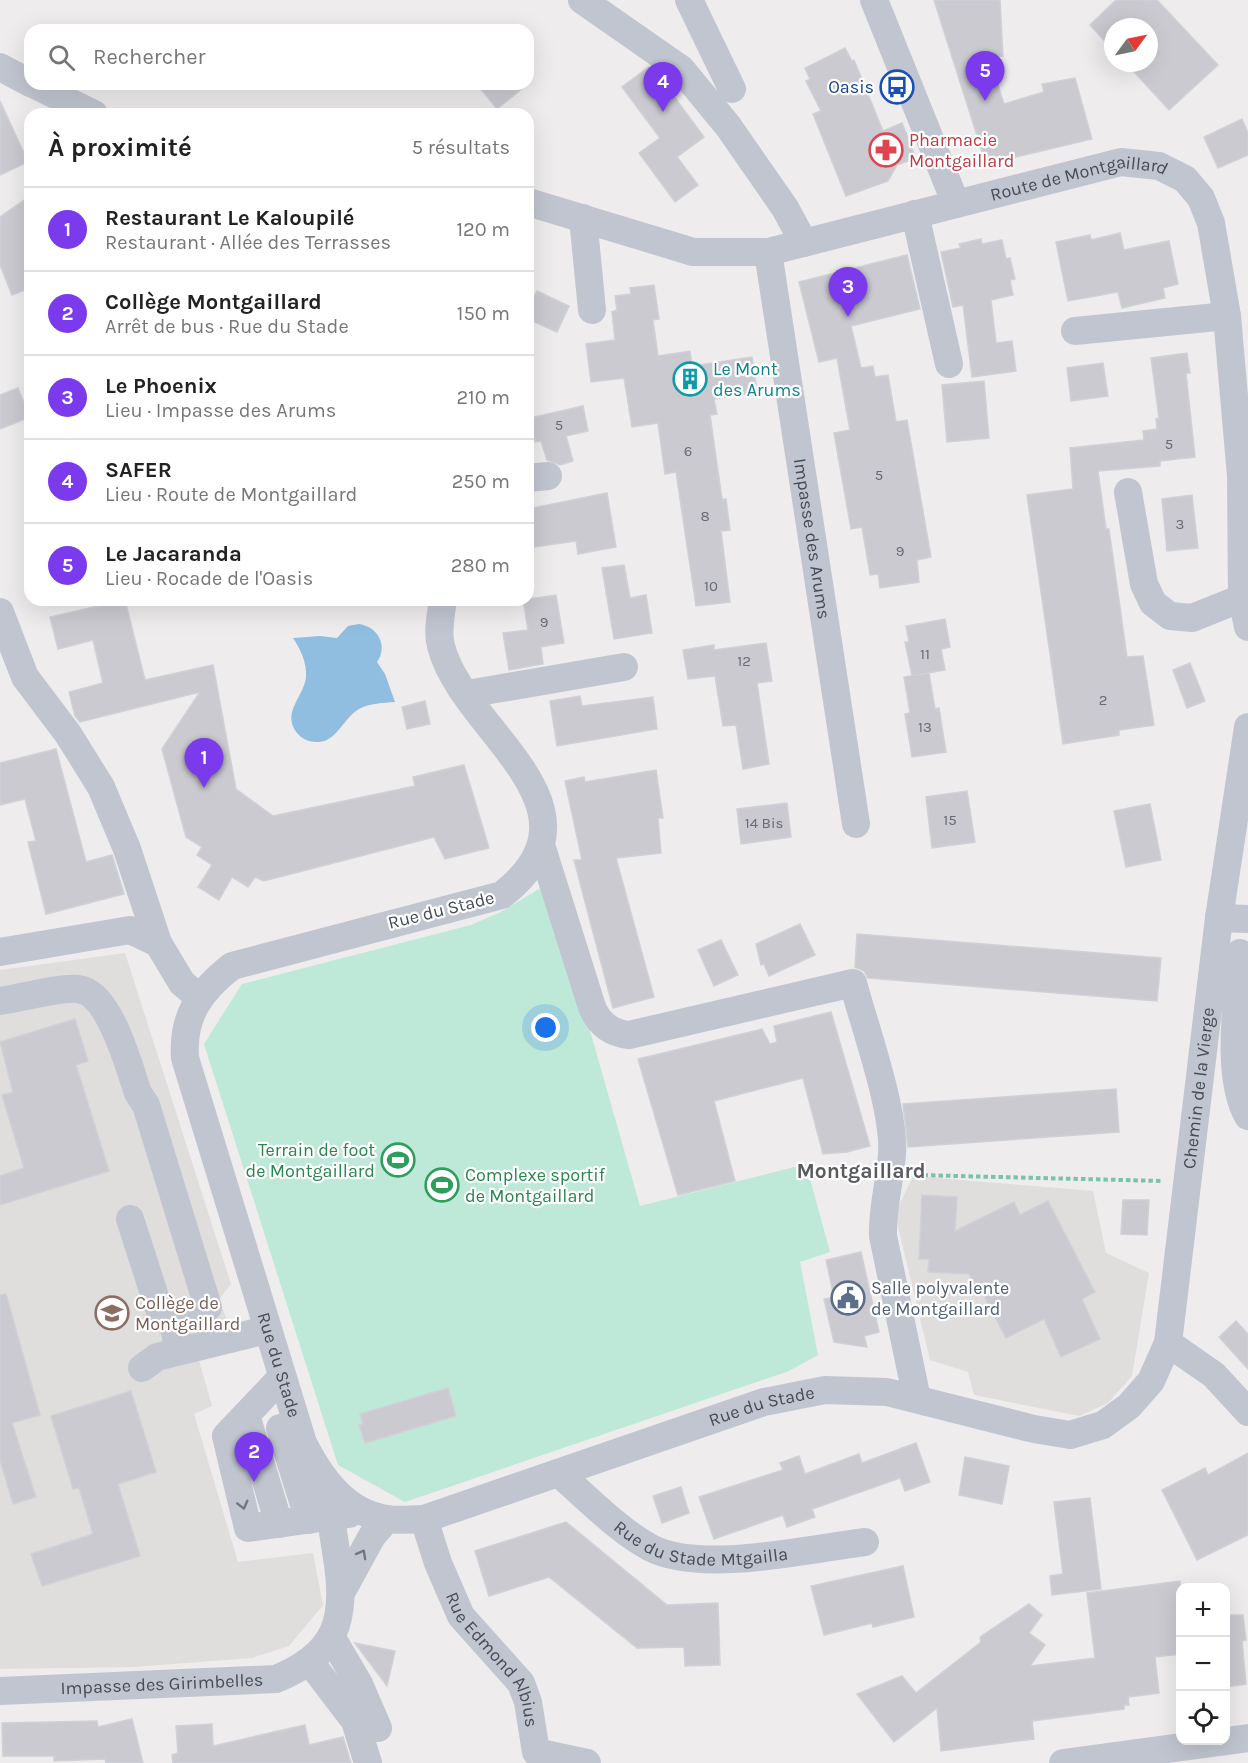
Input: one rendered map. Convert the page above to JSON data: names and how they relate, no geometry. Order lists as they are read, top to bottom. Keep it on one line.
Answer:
{"streets":{"street":["Route de Montgaillard","Impasse des Arums","Rue du Stade","Chemin de la Vierge","Rue du Stade Mtgailla","Rue Edmond Albius","Impasse des Girimbelles"]},"crossings":[["Route de Montgaillard","Impasse des Arums"],["Rue du Stade","Chemin de la Vierge"],["Rue du Stade","Rue du Stade Mtgailla"],["Rue du Stade","Rue Edmond Albius"],["Rue du Stade","Impasse des Girimbelles"]],"districts":["Montgaillard"],"places":{"bus stop":["Oasis"],"pharmacy":["Pharmacie Montgaillard"],"building":["Le Mont des Arums"],"sports":["Terrain de foot de Montgaillard","Complexe sportif de Montgaillard"],"public building":["Salle polyvalente de Montgaillard"],"school or university":["Collège de Montgaillard"]},"house_numbers":["5","5","6","5","8","3","9","10","9","11","12","2","13","15","14 Bis"],"north":"top right","page":{"search":"Rechercher","pins":["5","4","3","1","2"],"heading":["À proximité","5 résultats"],"list":[{"mark":"1","name":"Restaurant Le Kaloupilé","note":"Restaurant · Allée des Terrasses","value":"120 m"},{"mark":"2","name":"Collège Montgaillard","note":"Arrêt de bus · Rue du Stade","value":"150 m"},{"mark":"3","name":"Le Phoenix","note":"Lieu · Impasse des Arums","value":"210 m"},{"mark":"4","name":"SAFER","note":"Lieu · Route de Montgaillard","value":"250 m"},{"mark":"5","name":"Le Jacaranda","note":"Lieu · Rocade de l'Oasis","value":"280 m"}],"map_buttons":["+","−"]}}
